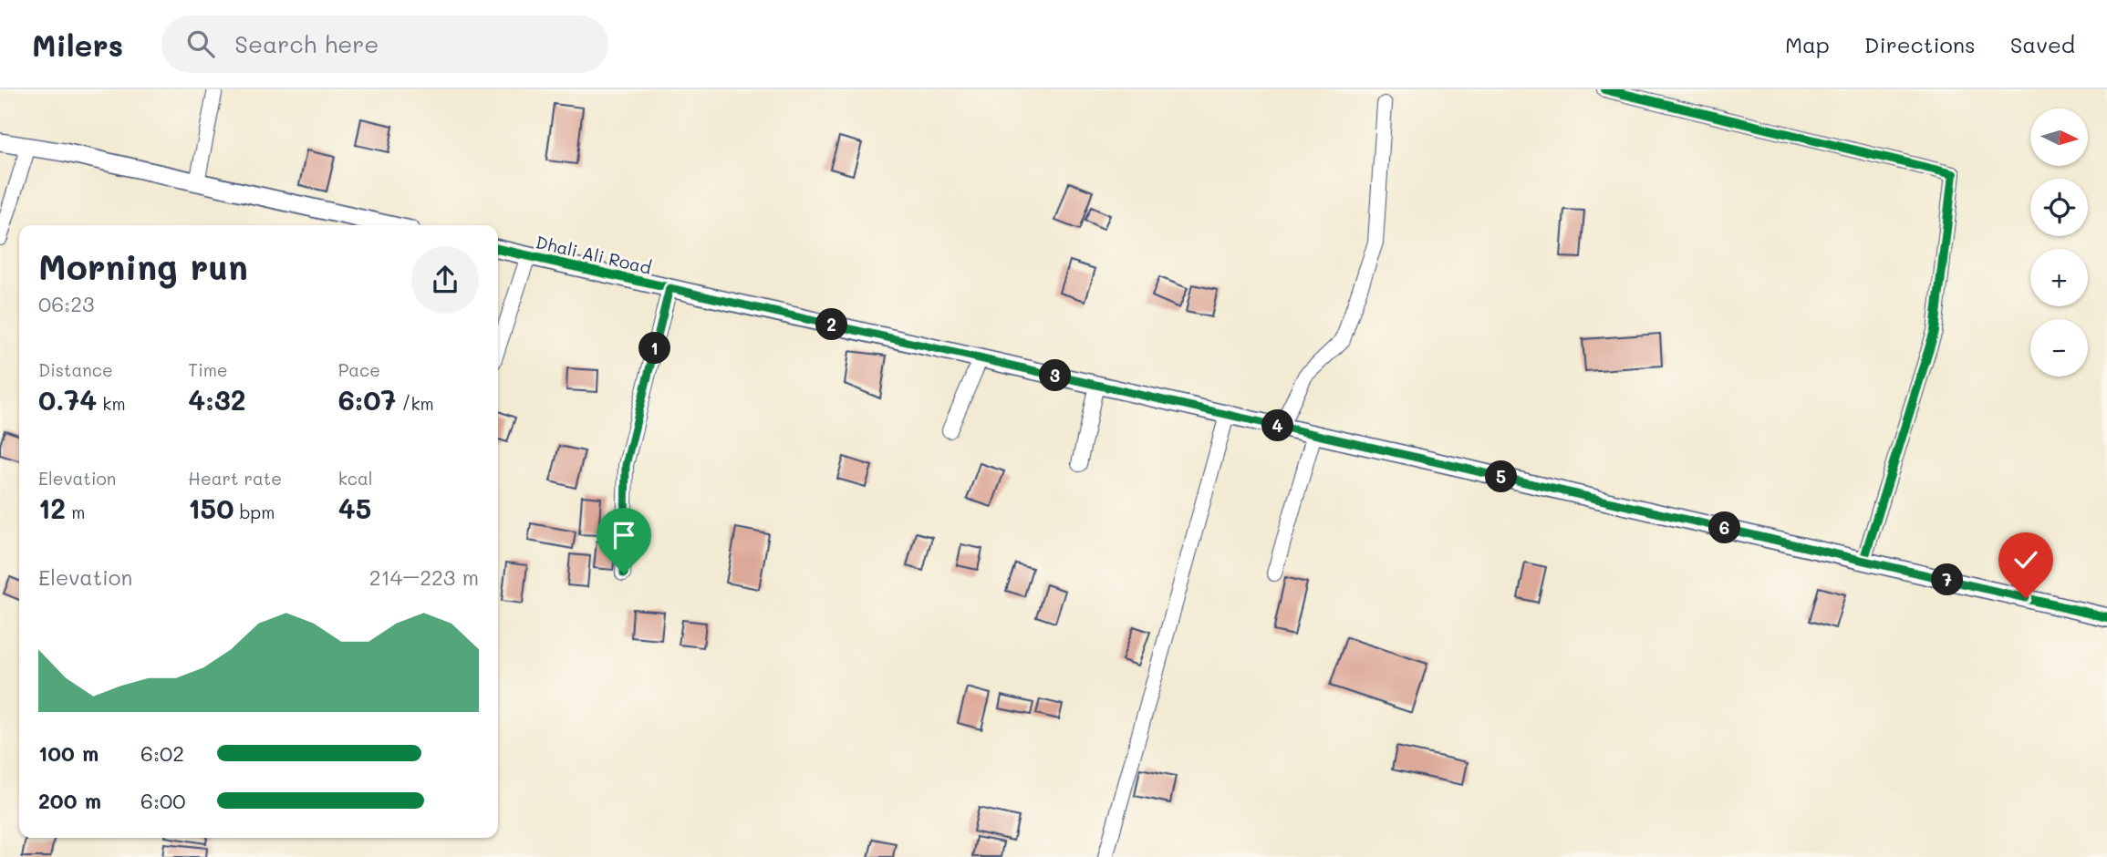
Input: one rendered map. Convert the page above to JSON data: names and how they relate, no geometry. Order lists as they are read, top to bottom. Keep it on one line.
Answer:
{"streets":{"street":["Dhali Ali Road"]},"north":"right","page":{"header":"Milers","search":"Search here","nav":["Map","Directions","Saved"],"map_buttons":["+","−"],"heading":["Morning run","06:23"],"pins":["2","1","3","4","5","6","7"],"stats":[["Distance","0.74 km"],["Time","4:32"],["Pace","6:07 /km"],["Elevation","12 m"],["Heart rate","150 bpm"],["kcal","45"]],"chart":["Elevation","214–223 m"],"list":[{"name":"100 m","note":"6:02"},{"name":"200 m","note":"6:00"}]}}
